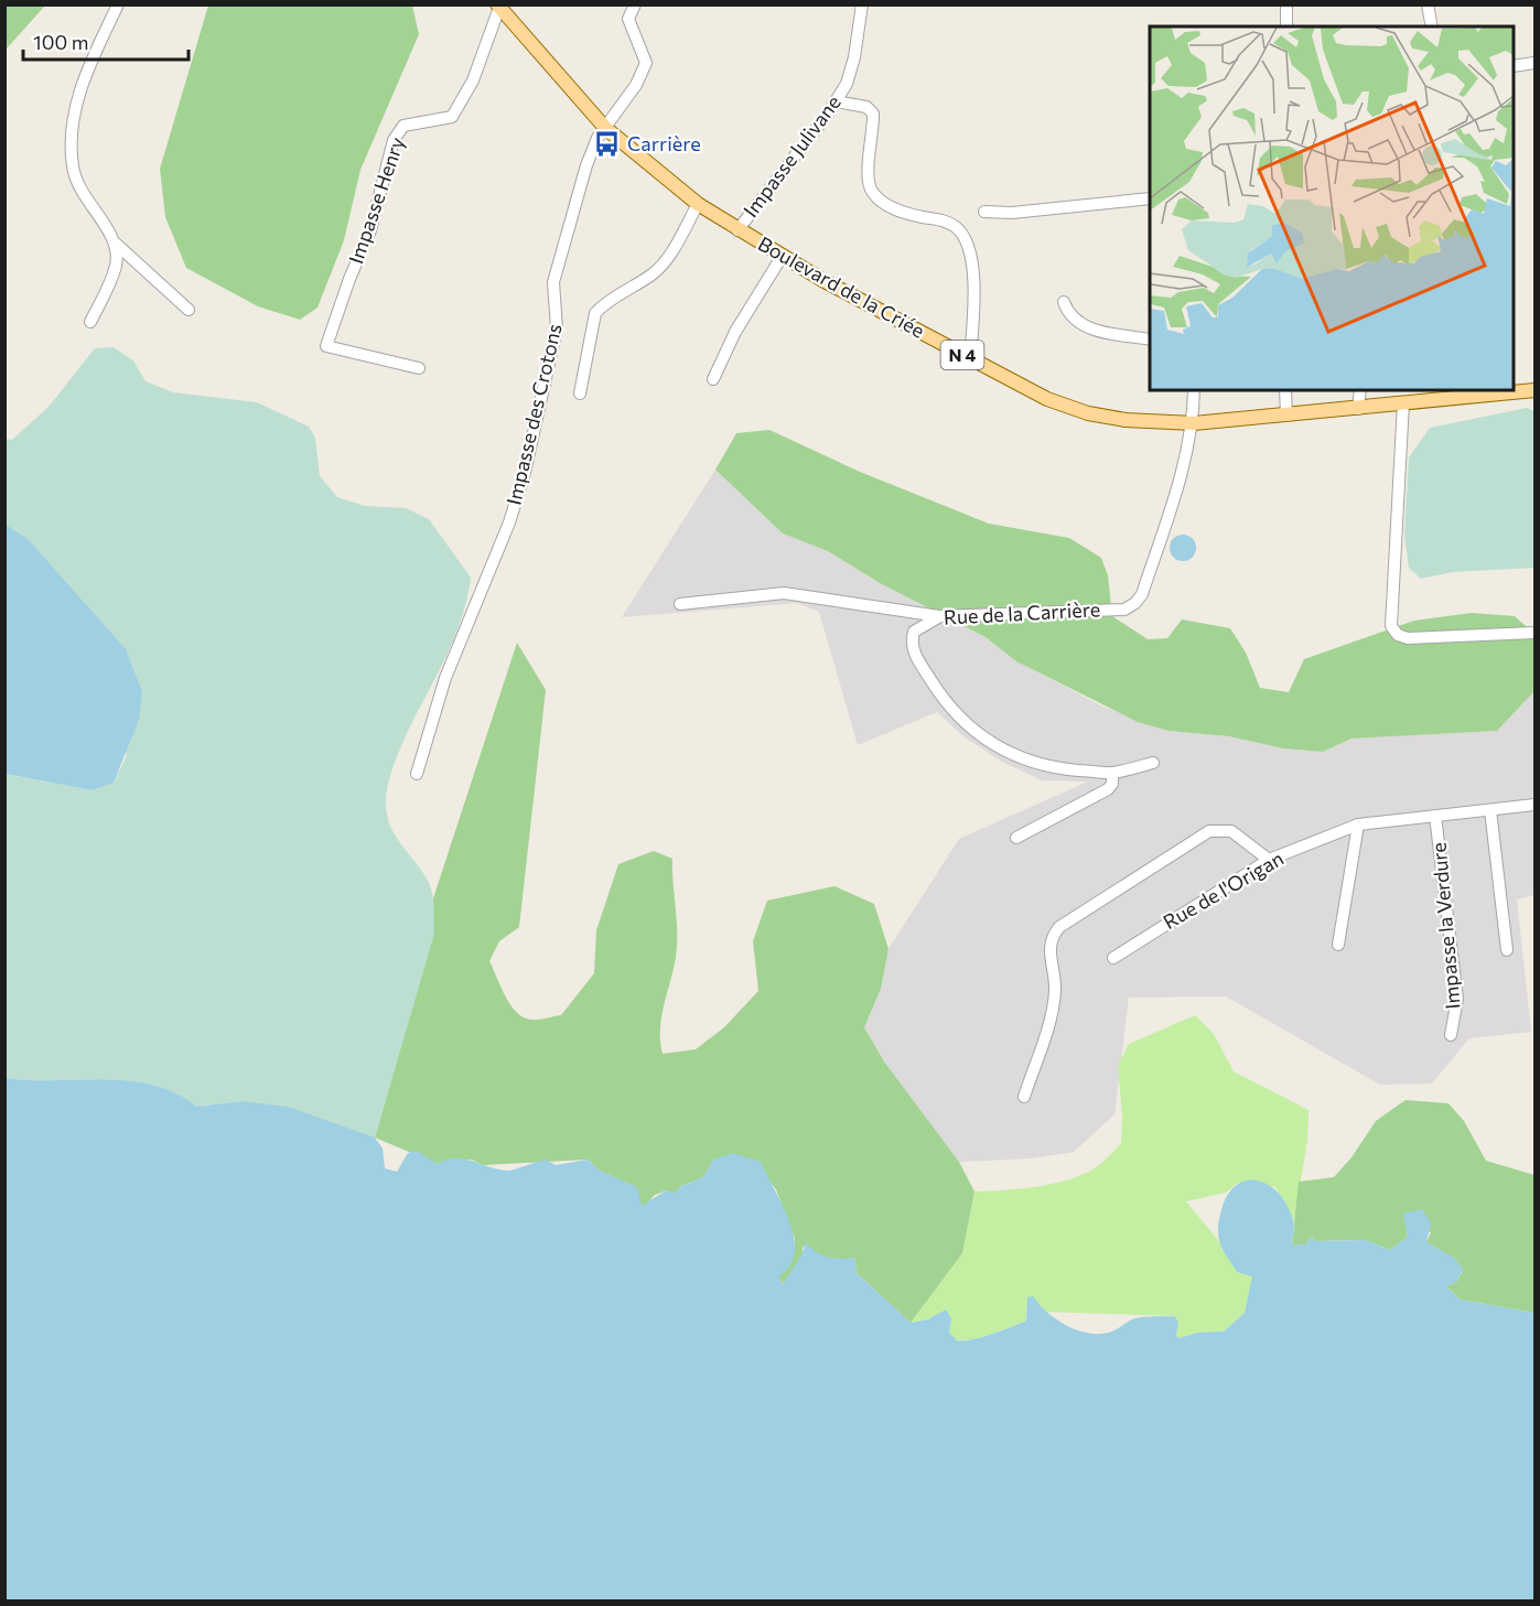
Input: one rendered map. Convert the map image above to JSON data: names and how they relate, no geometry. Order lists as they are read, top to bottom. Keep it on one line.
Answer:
{"streets":{"main road":["Boulevard de la Criée","N 4"],"street":["Impasse Julivane","Impasse Henry","Impasse des Crotons","Rue de la Carrière","Rue de l'Origan","Impasse la Verdure"]},"crossings":[["Impasse Julivane","Boulevard de la Criée"],["Impasse Henry","Boulevard de la Criée"],["Boulevard de la Criée","Impasse des Crotons"],["Boulevard de la Criée","Rue de la Carrière"],["Rue de l'Origan","Impasse la Verdure"]],"places":{"bus stop":["Carrière"]},"scale_bar":"100 m"}
